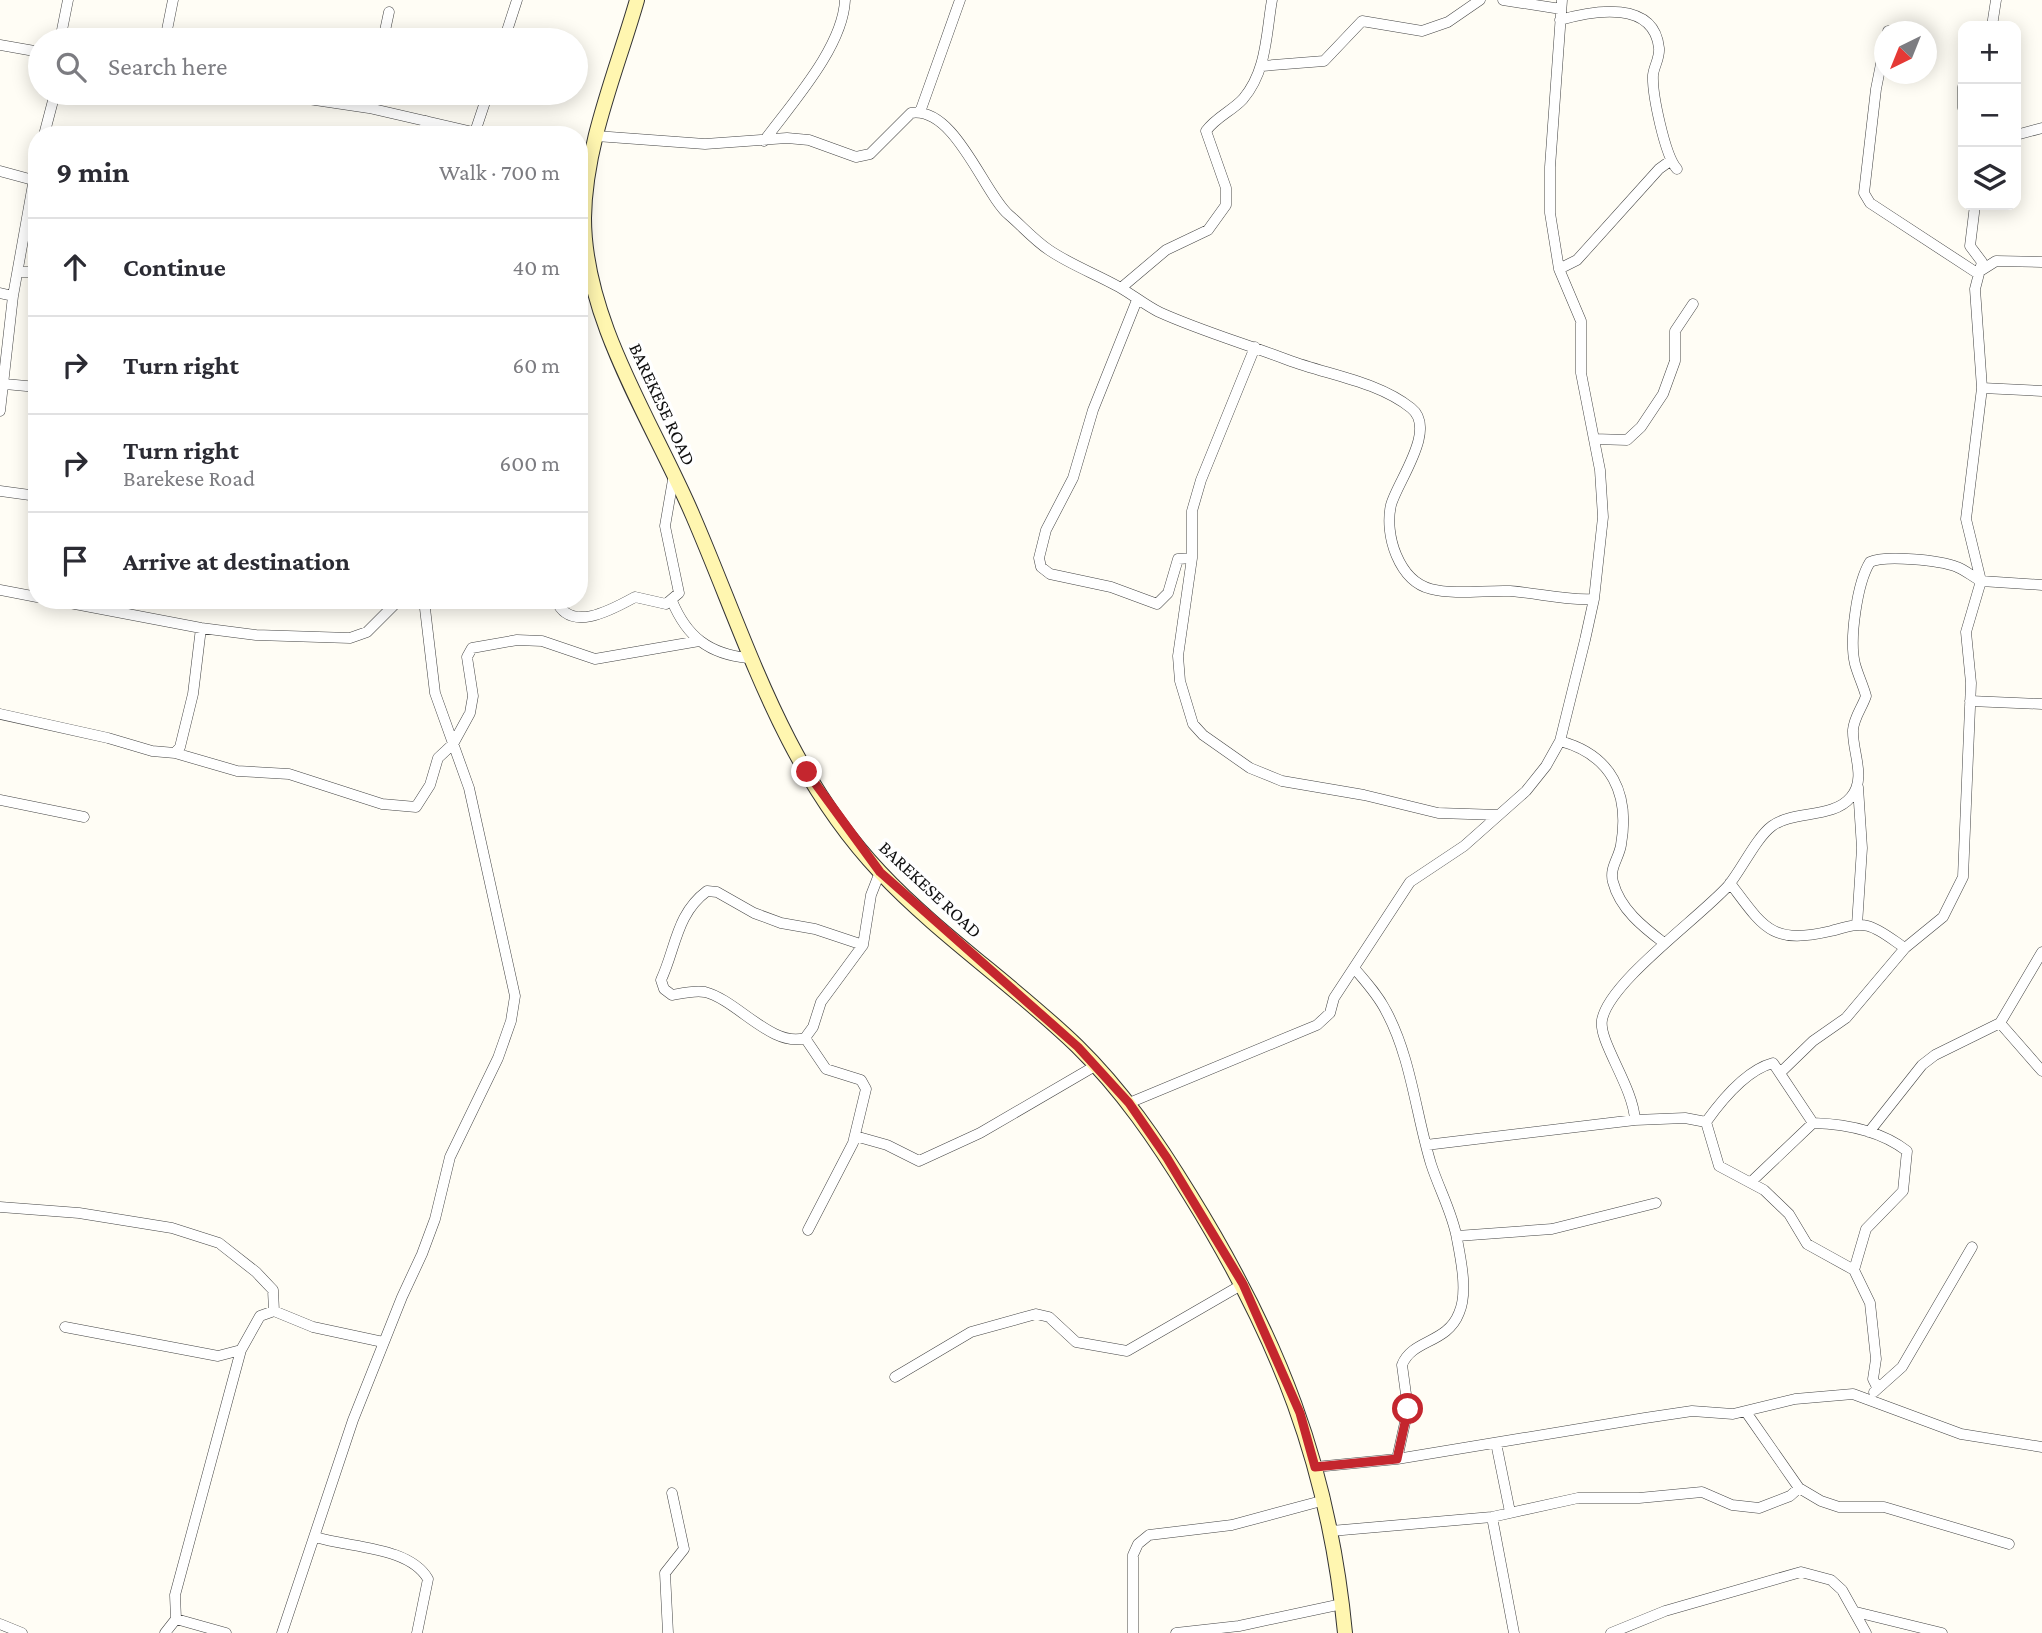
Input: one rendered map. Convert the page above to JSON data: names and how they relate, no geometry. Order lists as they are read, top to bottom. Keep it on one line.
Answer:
{"streets":{"main road":["BAREKESE ROAD"]},"north":"bottom left","page":{"map_buttons":["+","−"],"search":"Search here","heading":["9 min","Walk · 700 m"],"list":[["Continue","40 m"],["Turn right","60 m"],["Turn right","Barekese Road","600 m"],"Arrive at destination"]}}
